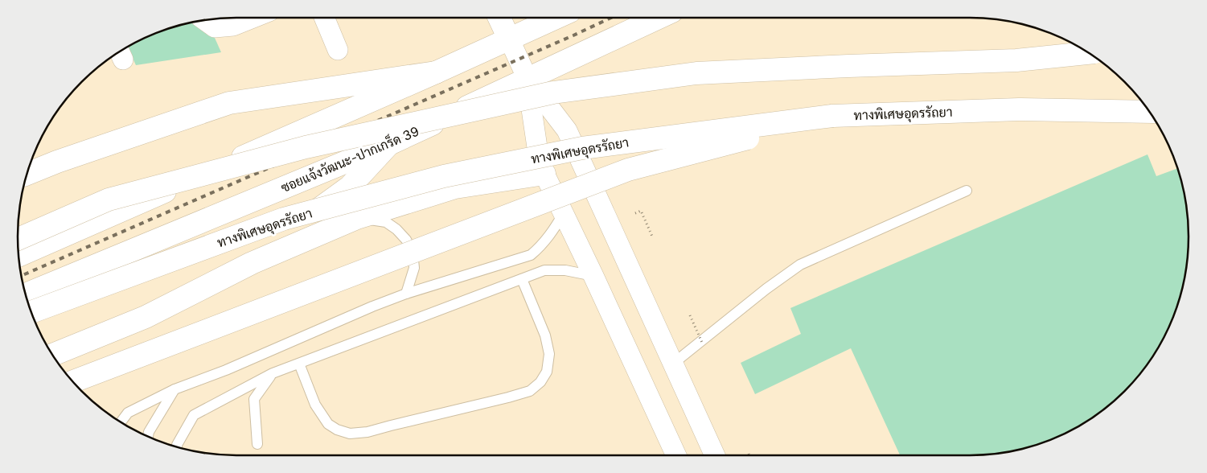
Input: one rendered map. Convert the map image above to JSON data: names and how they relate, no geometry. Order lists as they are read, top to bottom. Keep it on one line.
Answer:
{"streets":{"main road":["ทางพิเศษอุดรรัถยา","ซอยแจ้งวัฒนะ-ปากเกร็ด 39"]}}
